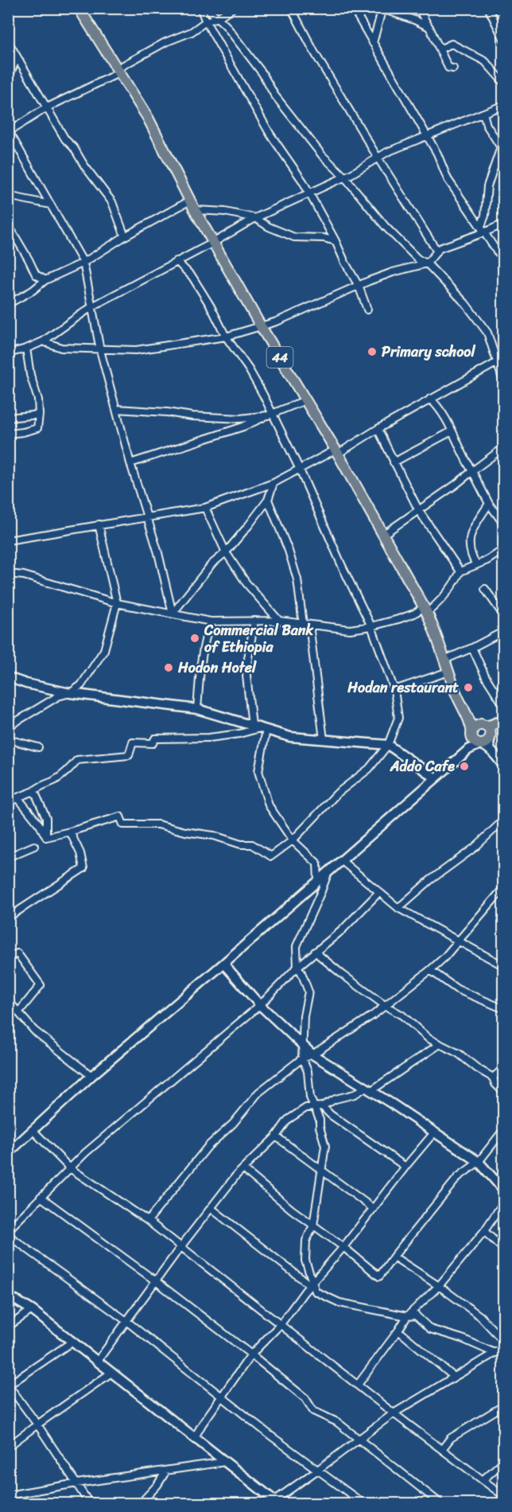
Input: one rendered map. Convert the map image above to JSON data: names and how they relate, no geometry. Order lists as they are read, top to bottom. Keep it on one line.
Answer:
{"streets":{"main road":["44"]},"places":["Primary school","Commercial Bank of Ethiopia","Hodon Hotel","Hodan restaurant","Addo Cafe"]}
